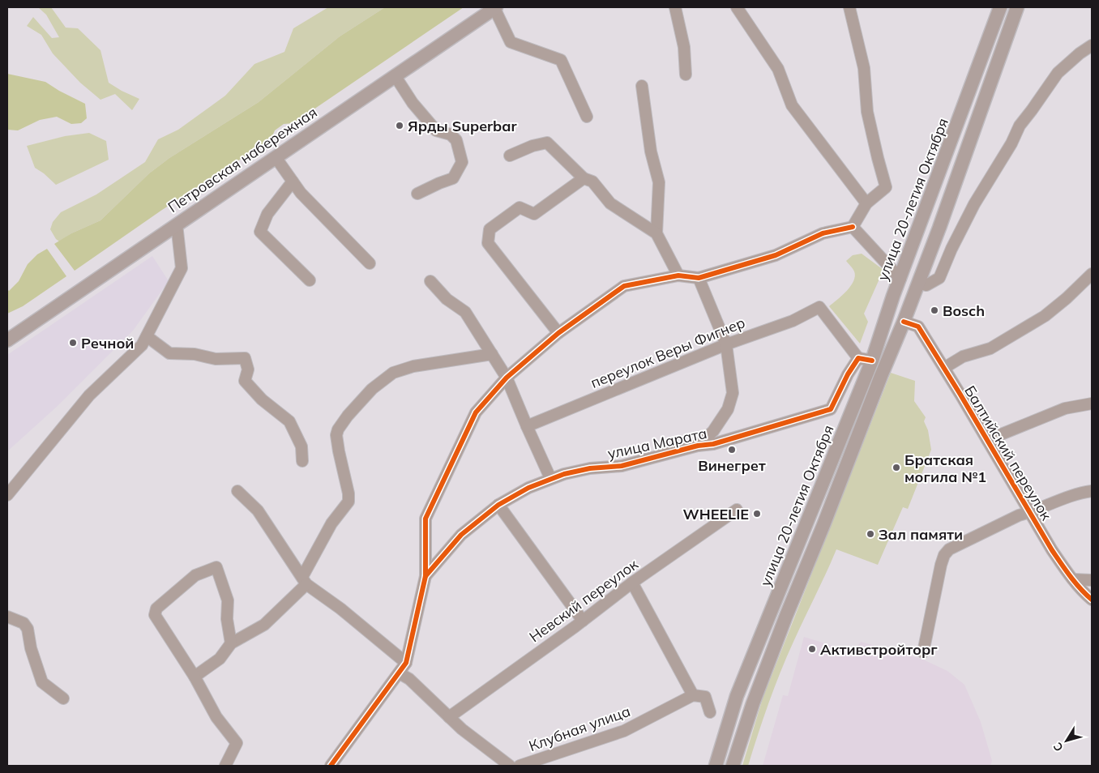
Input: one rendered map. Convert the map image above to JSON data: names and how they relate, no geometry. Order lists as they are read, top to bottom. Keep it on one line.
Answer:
{"streets":{"main road":["Петровская набережная","улица 20-летия Октября"],"street":["переулок Веры Фигнер","улица Марата","Балтийский переулок","Невский переулок","Клубная улица"]},"crossings":[["переулок Веры Фигнер","улица Марата"]],"places":["Ярды Superbar","Bosch","Речной","Винегрет","Братская могила №1","WHEELIE","Зал памяти","Активстройторг"],"north":"bottom left"}
